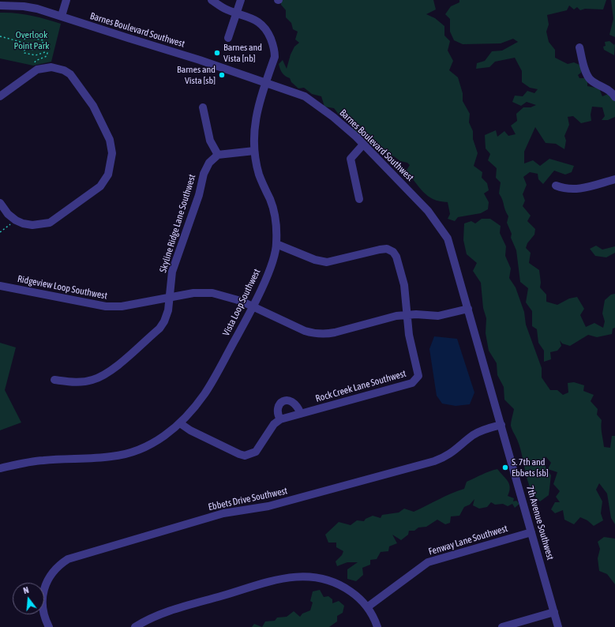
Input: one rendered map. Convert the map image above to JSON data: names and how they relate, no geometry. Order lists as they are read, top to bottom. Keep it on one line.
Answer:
{"streets":{"street":["Barnes Boulevard Southwest","Skyline Ridge Lane Southwest","Ridgeview Loop Southwest","Vista Loop Southwest","Rock Creek Lane Southwest","Ebbets Drive Southwest","7th Avenue Southwest","Fenway Lane Southwest"]},"crossings":[["Barnes Boulevard Southwest","Ridgeview Loop Southwest"],["Barnes Boulevard Southwest","Vista Loop Southwest"],["Barnes Boulevard Southwest","Ebbets Drive Southwest"],["Barnes Boulevard Southwest","7th Avenue Southwest"],["Skyline Ridge Lane Southwest","Ridgeview Loop Southwest"],["Ridgeview Loop Southwest","Vista Loop Southwest"],["Ridgeview Loop Southwest","Rock Creek Lane Southwest"],["Ebbets Drive Southwest","7th Avenue Southwest"],["7th Avenue Southwest","Fenway Lane Southwest"]],"parks":["Overlook Point Park"],"places":["Barnes and Vista [nb]","Barnes and Vista [sb]","S. 7th and Ebbets [sb]"],"north":"top"}
